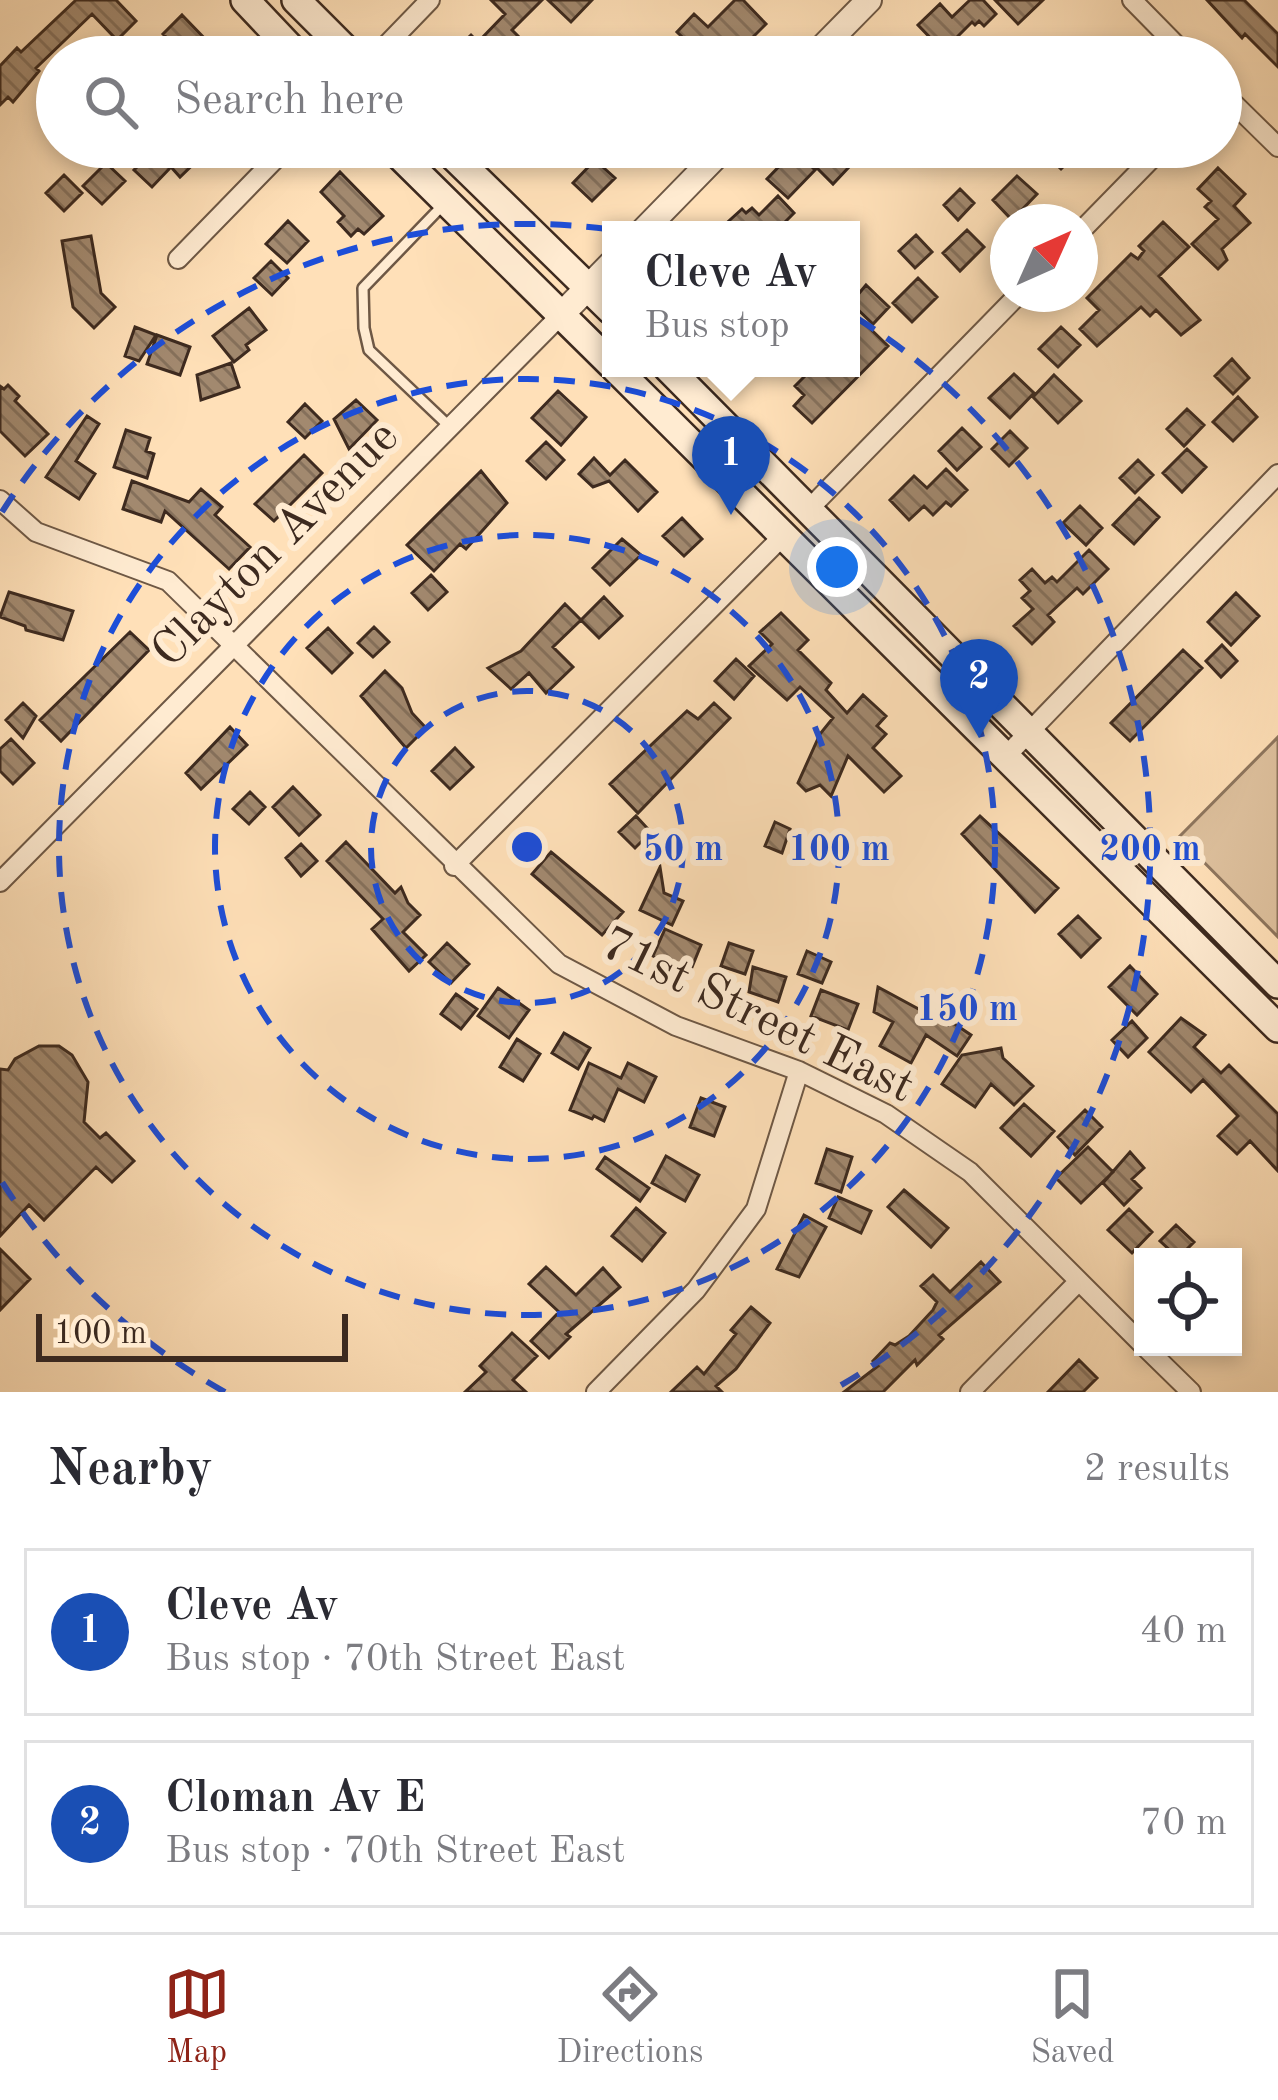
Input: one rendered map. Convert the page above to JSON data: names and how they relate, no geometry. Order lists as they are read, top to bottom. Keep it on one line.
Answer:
{"streets":{"street":["Clayton Avenue","71st Street East"]},"crossings":[["Clayton Avenue","71st Street East"]],"scale_bar":"100 m","north":"top right","page":{"search":"Search here","popup":["Cleve Av","Bus stop"],"pins":["1","2"],"scale":"100 m","heading":["Nearby","2 results"],"list":[{"mark":"1","name":"Cleve Av","note":"Bus stop · 70th Street East","value":"40 m"},{"mark":"2","name":"Cloman Av E","note":"Bus stop · 70th Street East","value":"70 m"}],"nav":["Map","Directions","Saved"]},"rings":["50 m","100 m","200 m","150 m"]}
